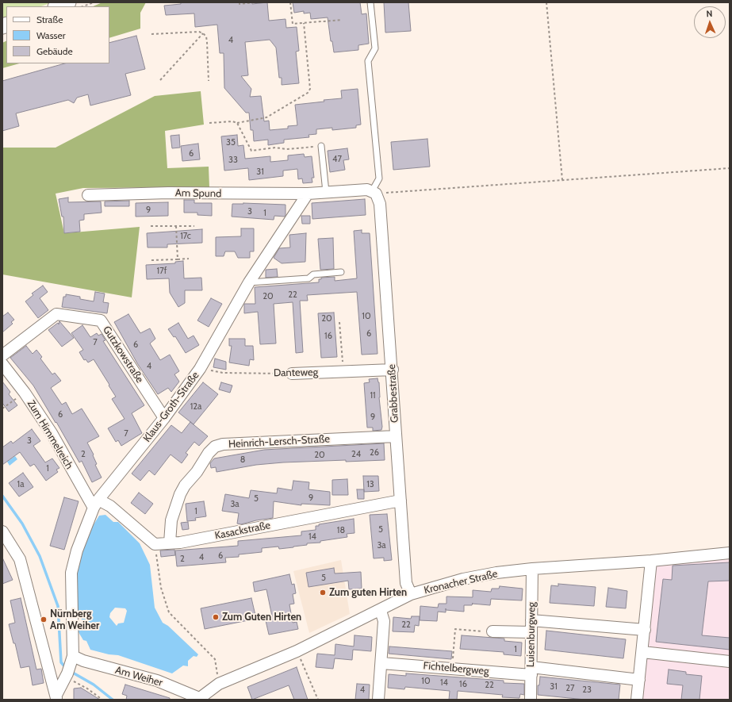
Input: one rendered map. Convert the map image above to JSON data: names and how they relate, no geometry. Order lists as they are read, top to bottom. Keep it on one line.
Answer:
{"streets":{"street":["Am Spund","Gutzkowstraße","Danteweg","Grabbestraße","Klaus-Groth-Straße","Zum Himmelreich","Heinrich-Lersch-Straße","Kasackstraße","Kronacher Straße","Luisenburgweg","Fichtelbergweg","Am Weiher"]},"crossings":[["Am Spund","Klaus-Groth-Straße"],["Gutzkowstraße","Klaus-Groth-Straße"],["Danteweg","Grabbestraße"],["Danteweg","Klaus-Groth-Straße"],["Grabbestraße","Heinrich-Lersch-Straße"],["Grabbestraße","Kasackstraße"],["Grabbestraße","Kronacher Straße"],["Klaus-Groth-Straße","Zum Himmelreich"],["Klaus-Groth-Straße","Am Weiher"],["Heinrich-Lersch-Straße","Kasackstraße"],["Kronacher Straße","Luisenburgweg"],["Kronacher Straße","Am Weiher"],["Luisenburgweg","Fichtelbergweg"]],"places":["Zum guten Hirten","Zum Guten Hirten","Nürnberg Am Weiher"],"house_numbers":["4","35","6","47","33","31","9","3","1","17c","17f","22","20","10","20","6","16","7","6","4","11","12a","6","9","7","3","26","2","24","20","8","1","1a","13","9","5","3a","1","5","18","14","3a","6","4","2","5","22","1","10","14","16","22","31","27","4","23"],"legend":["Straße","Wasser","Gebäude"],"north":"top"}
